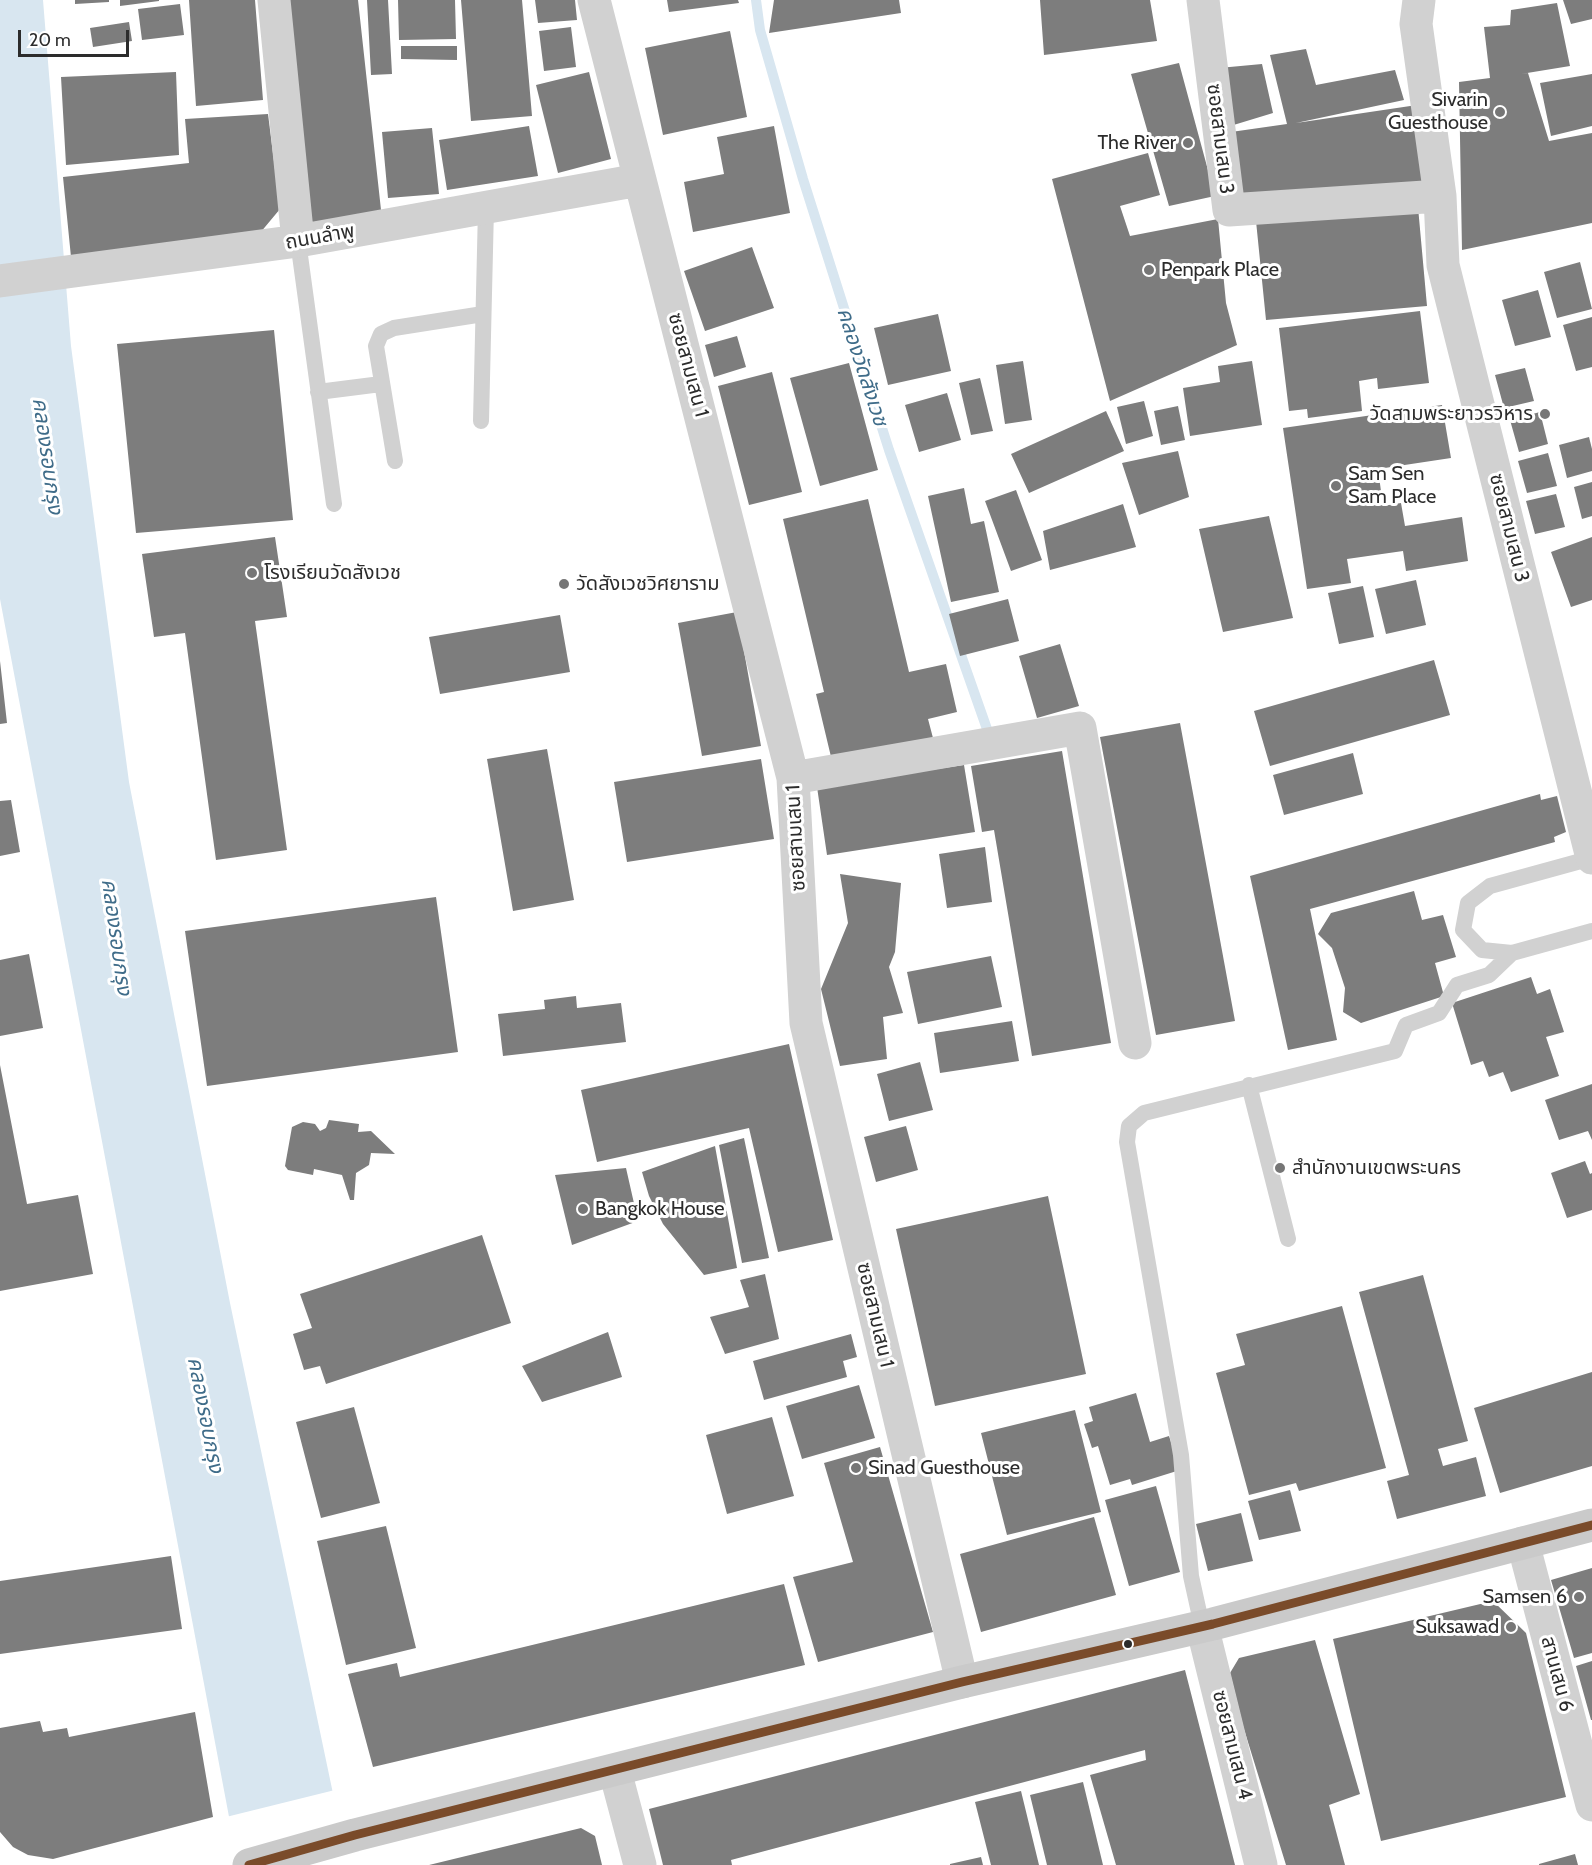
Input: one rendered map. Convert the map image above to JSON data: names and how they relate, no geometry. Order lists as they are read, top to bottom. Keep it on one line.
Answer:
{"streets":{"street":["ซอยสามเสน 3","ถนนลำพู","ซอยสามเสน 1","สานเสน 6","ซอยสามเสน 4"]},"crossings":[["ถนนลำพู","ซอยสามเสน 1"]],"water":["คลองวัดสังเวช","คลองรอบกรุง"],"places":["Sivarin Guesthouse","The River","Penpark Place","วัดสามพระยาวรวิหาร","Sam Sen Sam Place","โรงเรียนวัดสังเวช","วัดสังเวชวิศยาราม","สำนักงานเขตพระนคร","Bangkok House","Sinad Guesthouse","Samsen 6","Suksawad"],"scale_bar":"20 m"}
